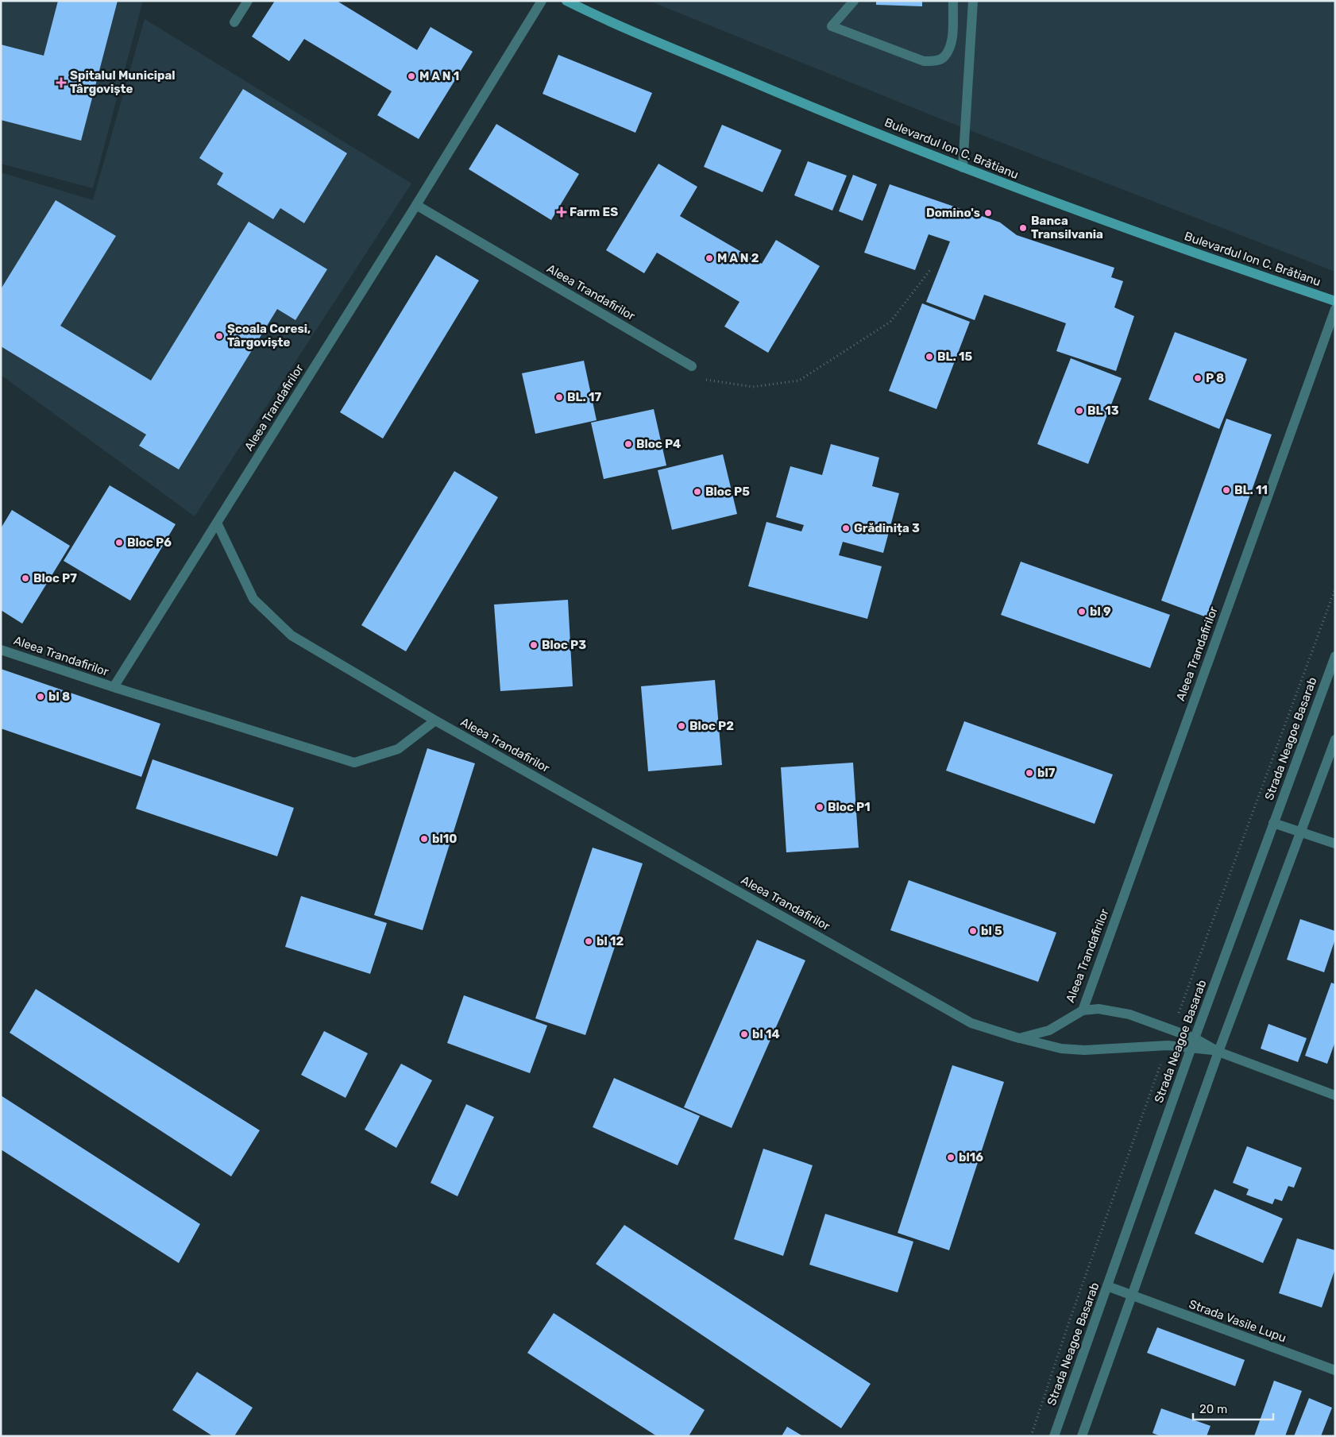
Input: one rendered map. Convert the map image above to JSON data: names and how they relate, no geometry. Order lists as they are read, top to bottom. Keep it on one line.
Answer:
{"streets":{"main road":["Bulevardul Ion C. Brătianu"],"street":["Aleea Trandafirilor","Strada Neagoe Basarab","Strada Vasile Lupu"]},"crossings":[["Strada Neagoe Basarab","Strada Vasile Lupu"]],"places":{"other":["M A N 1","Domino's","Banca Transilvania","M A N 2","Școala Coresi, Târgoviște","BL. 15","P 8","BL. 17","BL 13","Bloc P4","BL. 11","Bloc P5","Grădinița 3","Bloc P6","Bloc P7","bl 9","Bloc P3","bl 8","Bloc P2","bl7","Bloc P1","bl10","bl 5","bl 12","bl 14","bl16"],"health":["Spitalul Municipal Târgoviște","Farm ES"]},"scale_bar":"20 m"}
